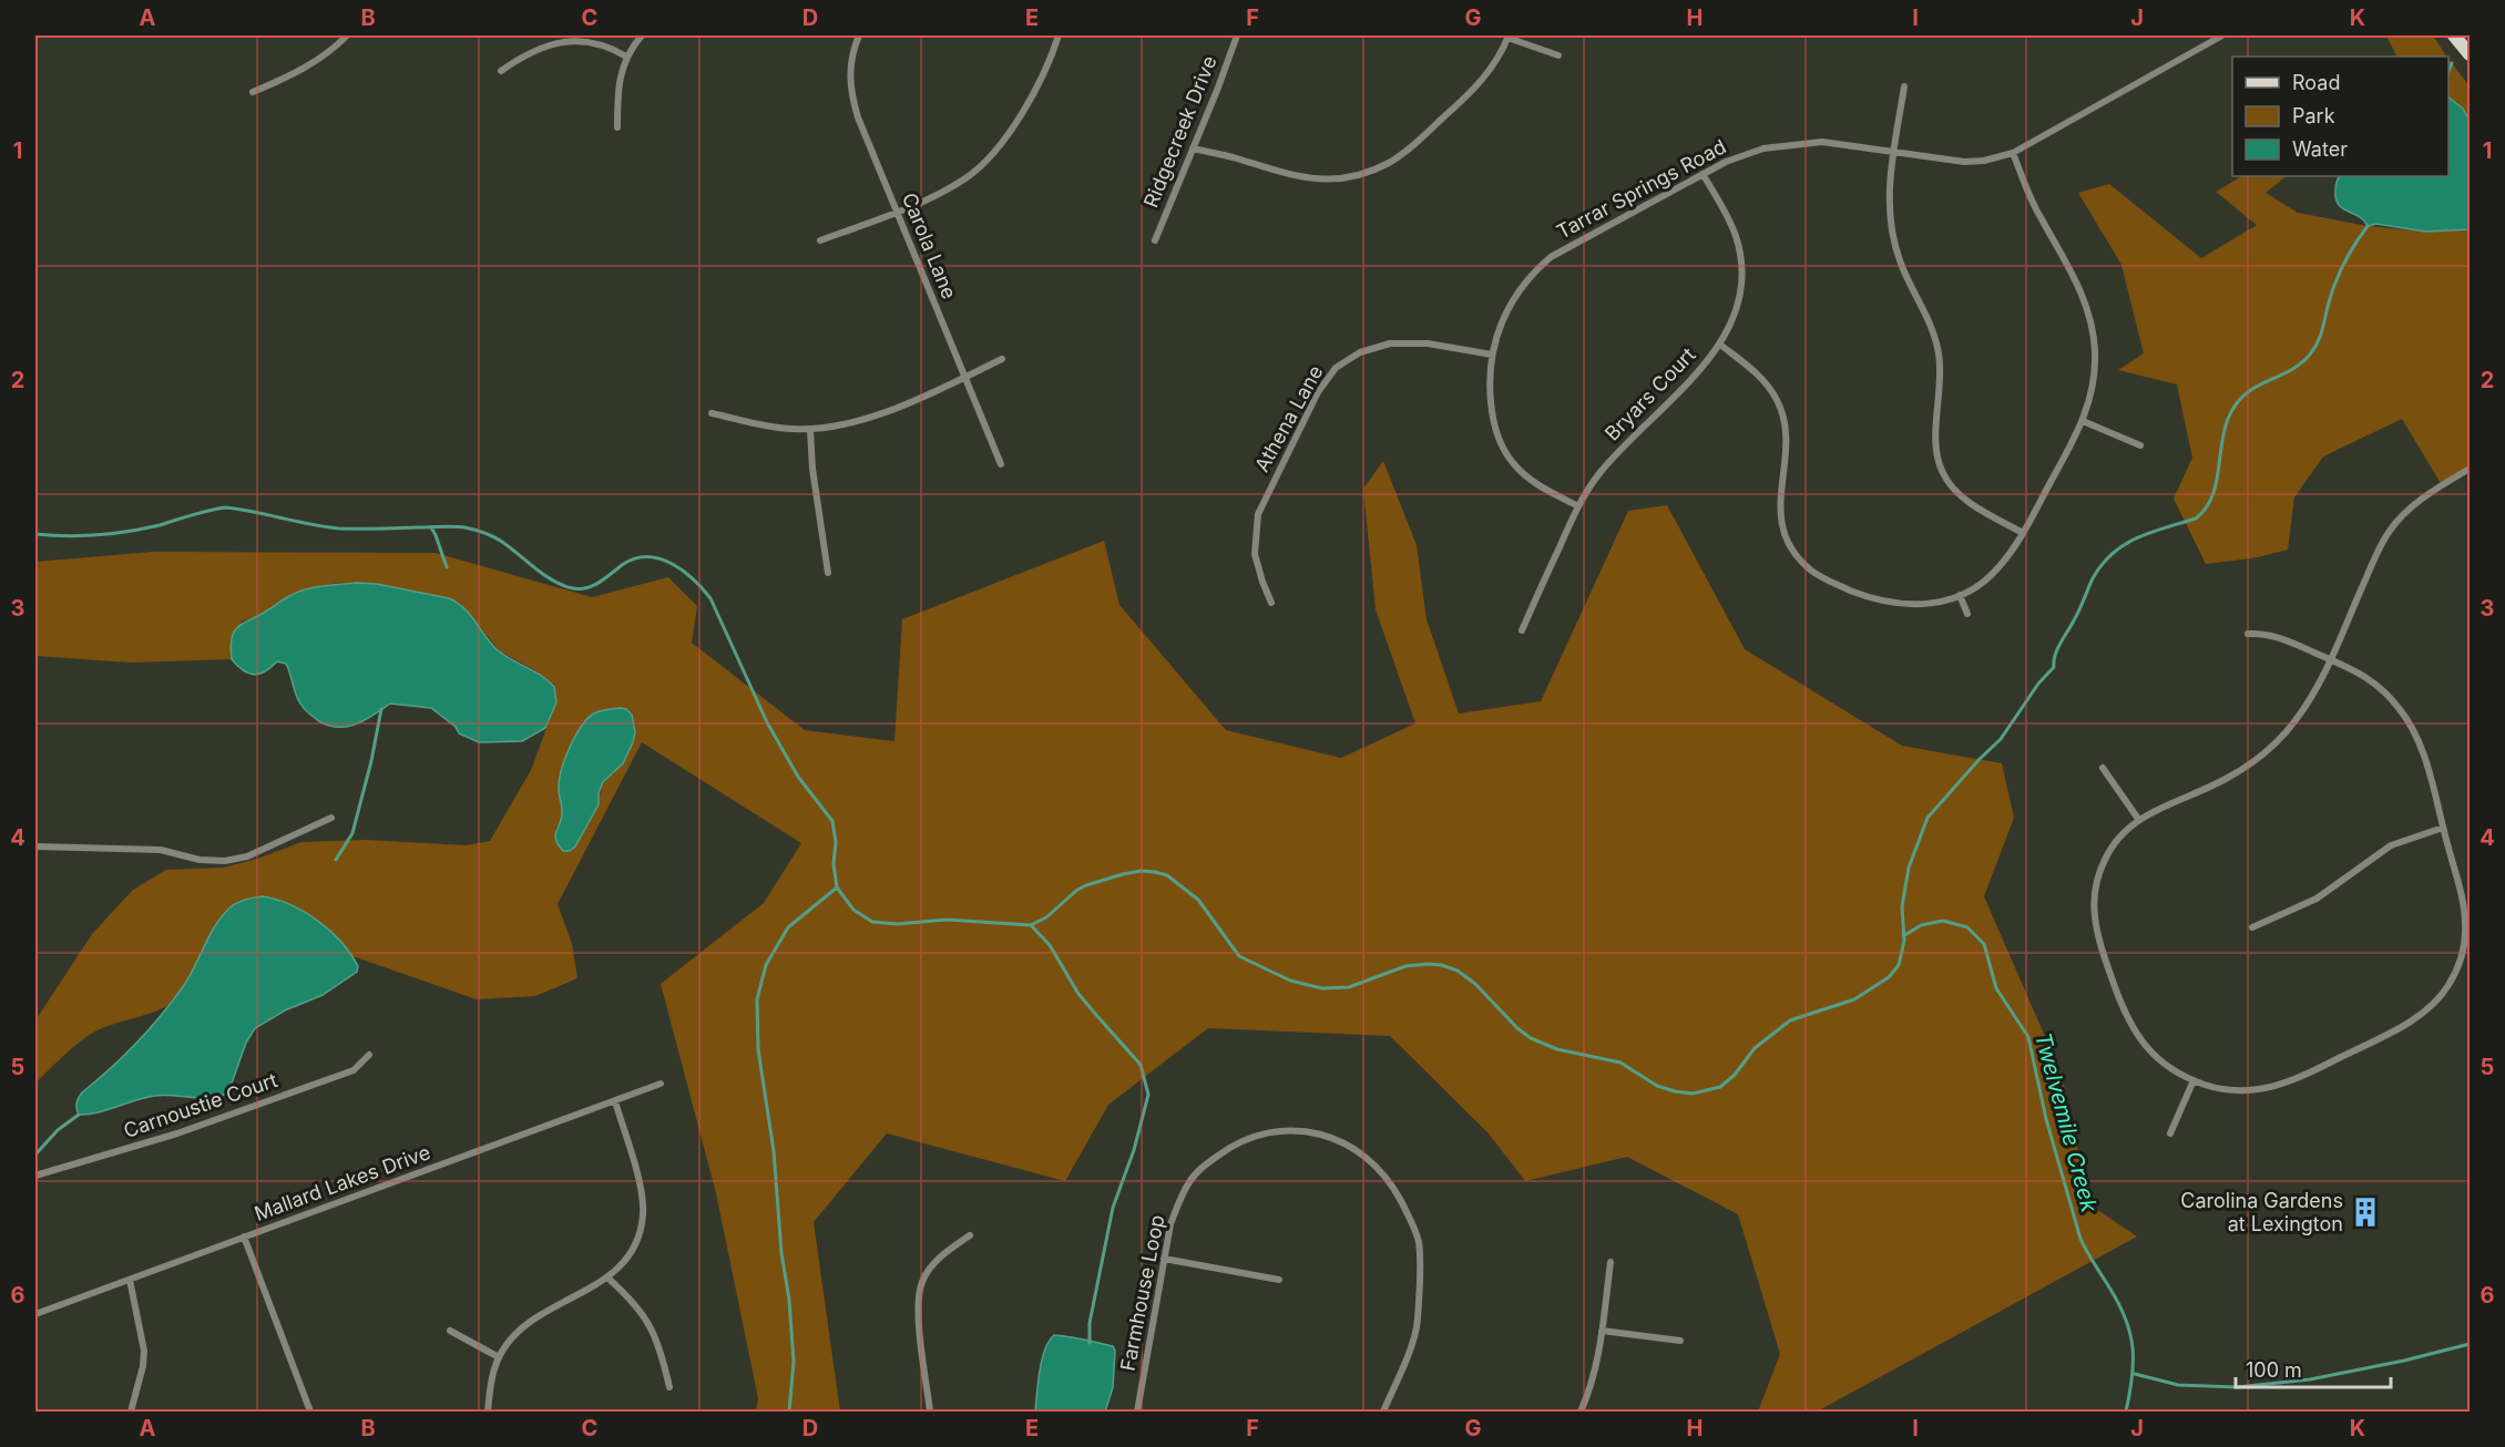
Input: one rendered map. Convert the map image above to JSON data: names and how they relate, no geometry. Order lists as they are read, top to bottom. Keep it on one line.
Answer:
{"streets":{"street":["Ridgecreek Drive","Tarrar Springs Road","Carola Lane","Bryars Court","Athena Lane","Carnoustie Court","Mallard Lakes Drive","Farmhouse Loop"]},"crossings":[["Tarrar Springs Road","Bryars Court"],["Tarrar Springs Road","Athena Lane"]],"water":["Twelvemile Creek"],"places":{"building":["Carolina Gardens at Lexington"]},"legend":["Road","Park","Water"],"scale_bar":"100 m","grid":{"columns":["A","B","C","D","E","F","G","H","I","J","K"],"rows":["1","2","3","4","5","6"]}}
